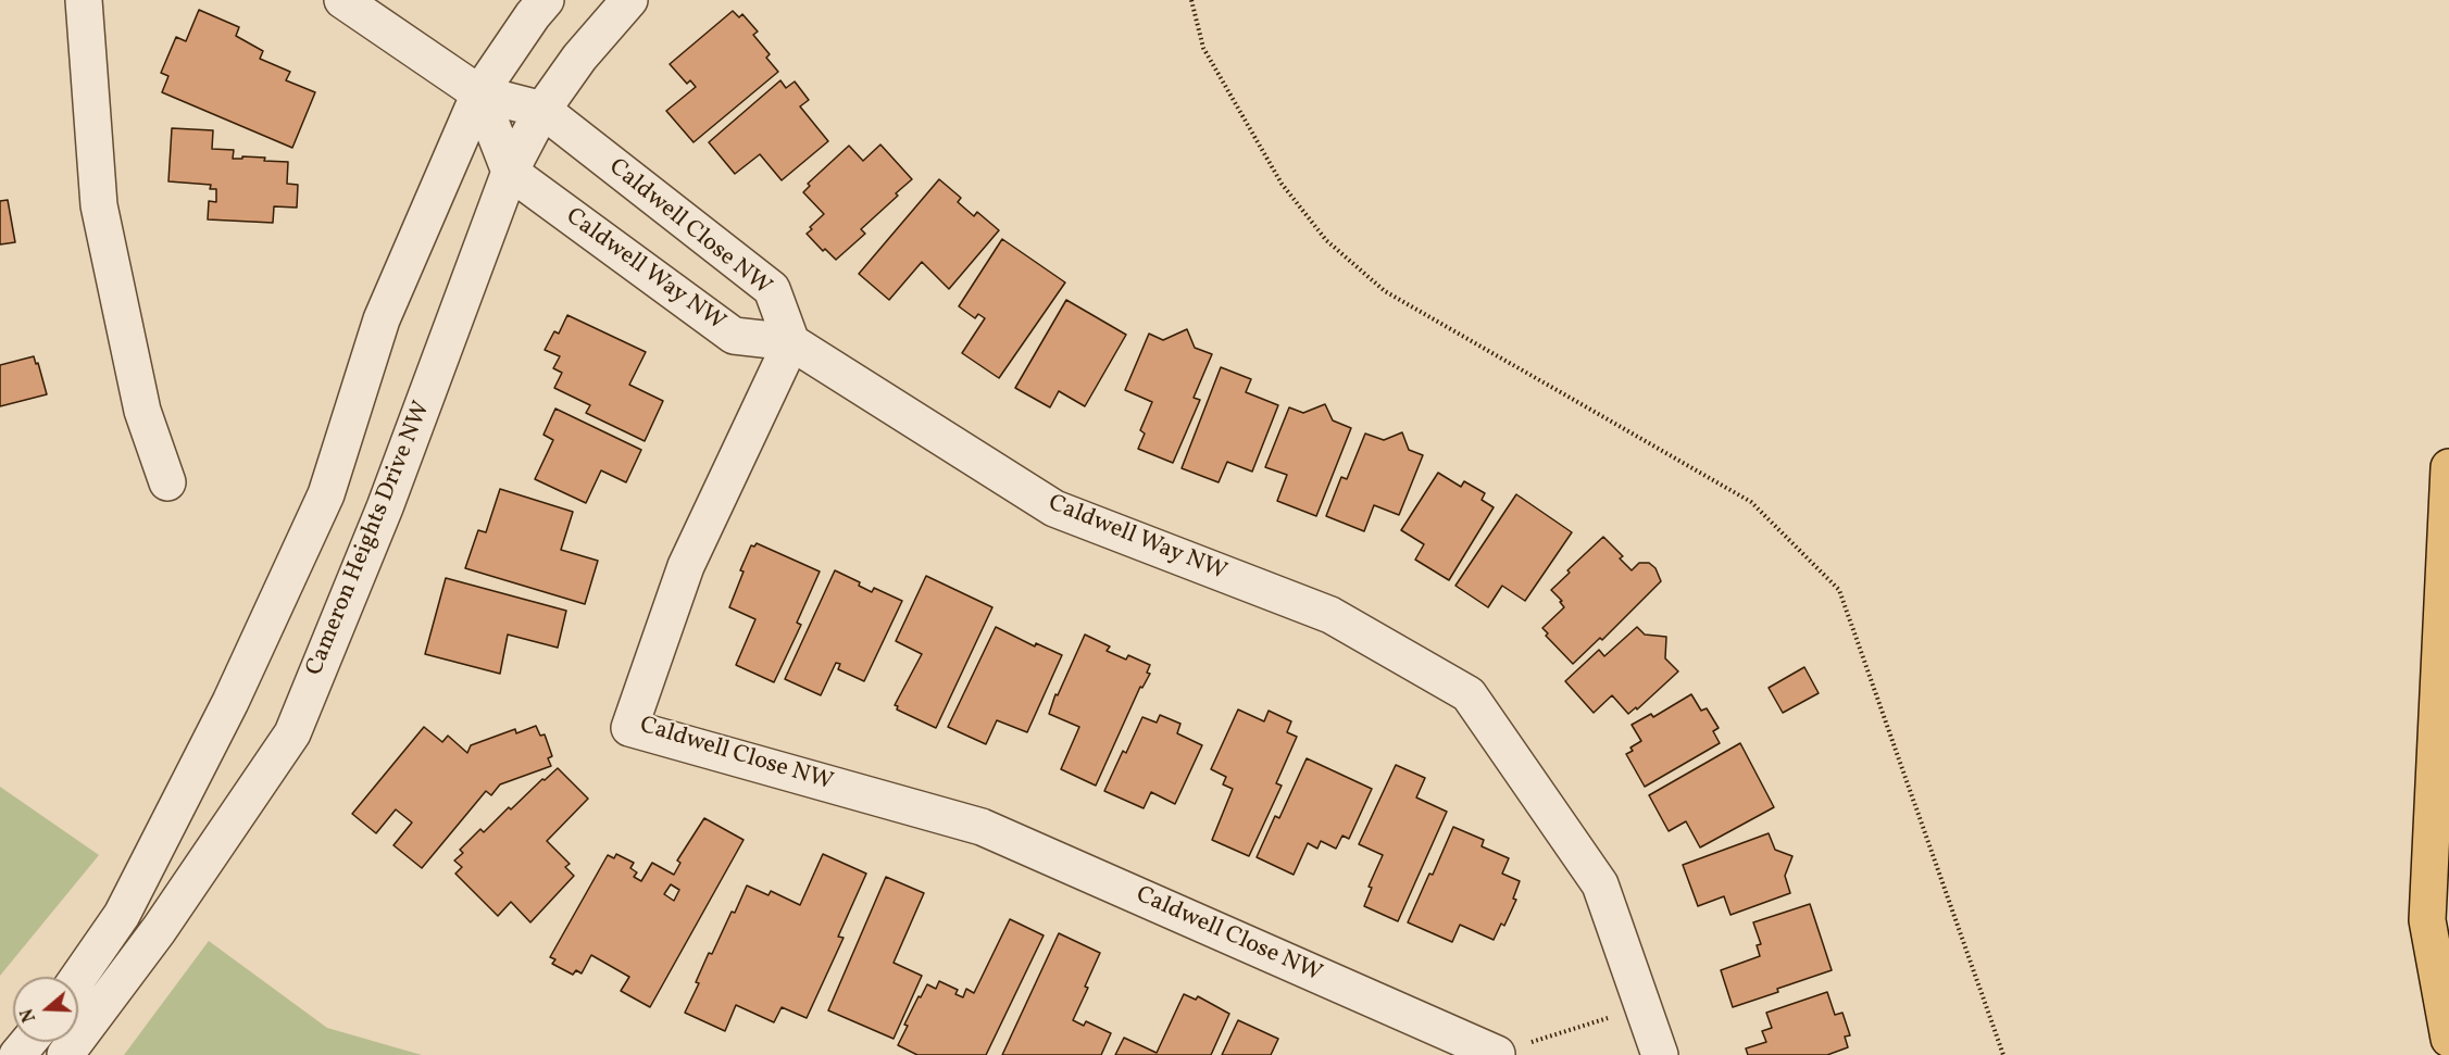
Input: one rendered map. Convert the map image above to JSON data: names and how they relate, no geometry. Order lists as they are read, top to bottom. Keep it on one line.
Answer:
{"streets":{"street":["Caldwell Close NW","Caldwell Way NW","Cameron Heights Drive NW"]},"crossings":[["Caldwell Close NW","Caldwell Way NW"],["Caldwell Close NW","Cameron Heights Drive NW"],["Caldwell Way NW","Cameron Heights Drive NW"]],"north":"left"}
